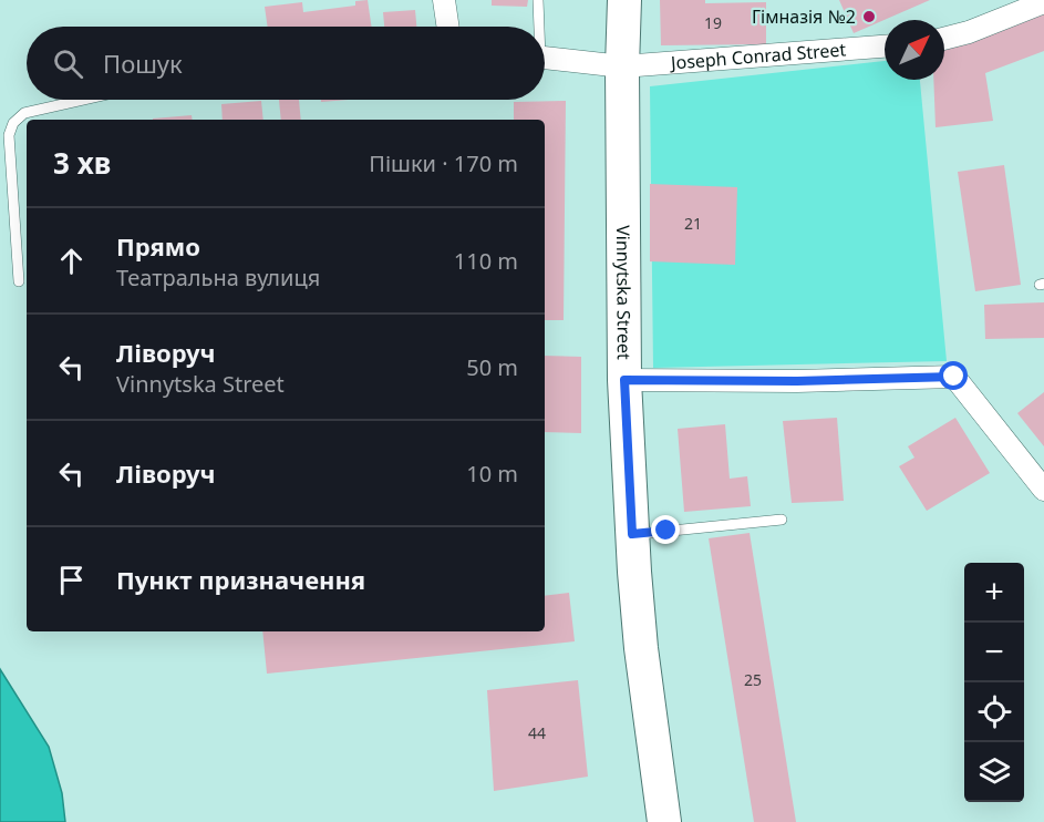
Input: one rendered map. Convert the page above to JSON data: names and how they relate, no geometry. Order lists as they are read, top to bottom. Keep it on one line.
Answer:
{"streets":{"main road":["Vinnytska Street"],"street":["Joseph Conrad Street"]},"crossings":[["Joseph Conrad Street","Vinnytska Street"]],"places":["Гімназія №2"],"house_numbers":["19","21","25","44"],"north":"top right","page":{"search":"Пошук","heading":["3 хв","Пішки · 170 m"],"list":[["Прямо","Театральна вулиця","110 m"],["Ліворуч","Vinnytska Street","50 m"],["Ліворуч","10 m"],"Пункт призначення"],"map_buttons":["+","−"]}}
